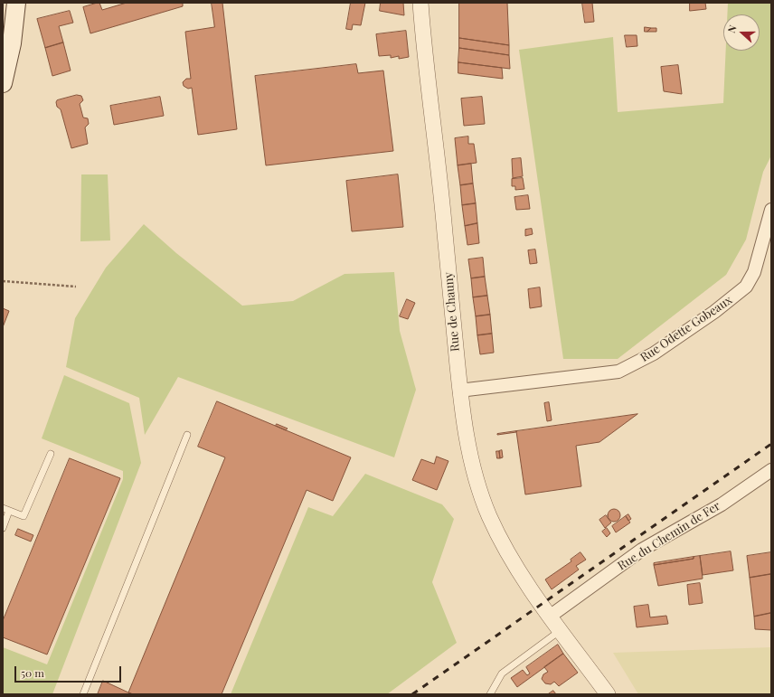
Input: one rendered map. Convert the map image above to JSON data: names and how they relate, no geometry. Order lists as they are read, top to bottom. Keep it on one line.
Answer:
{"streets":{"street":["Rue de Chauny","Rue Odette Gobeaux","Rue du Chemin de Fer"]},"crossings":[["Rue de Chauny","Rue Odette Gobeaux"],["Rue de Chauny","Rue du Chemin de Fer"]],"scale_bar":"50 m","north":"left"}
